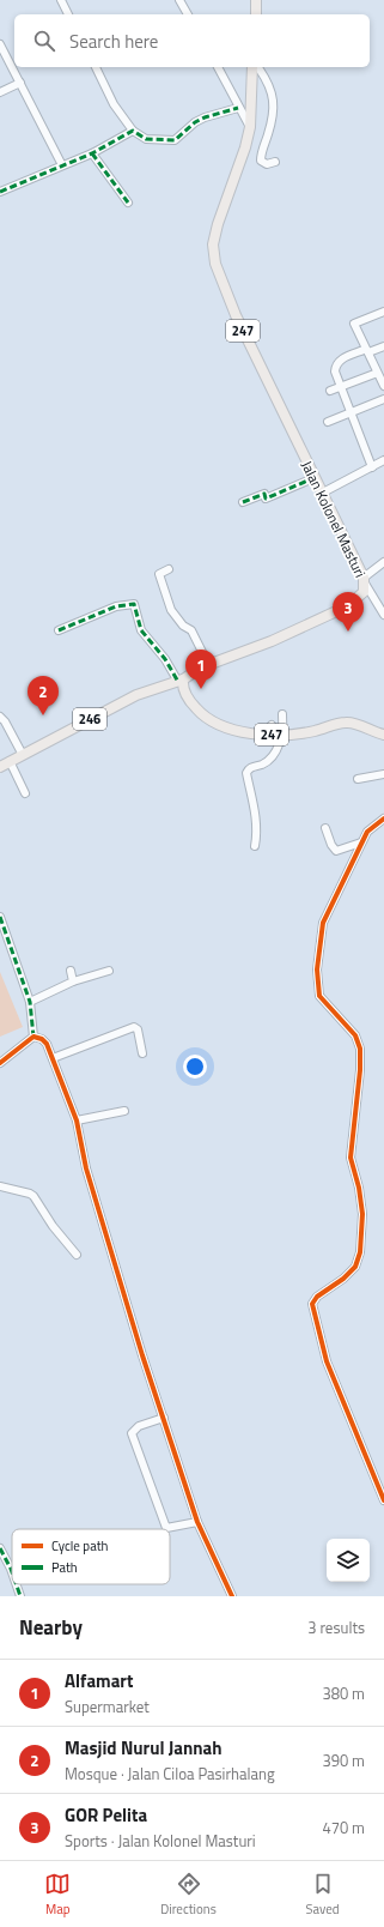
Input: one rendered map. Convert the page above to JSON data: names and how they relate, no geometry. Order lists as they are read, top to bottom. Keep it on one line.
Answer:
{"streets":{"main road":["247","Jalan Kolonel Masturi","246"]},"crossings":[["247","Jalan Kolonel Masturi"],["247","246"],["Jalan Kolonel Masturi","246"]],"legend":["Cycle path","Path"],"page":{"search":"Search here","pins":["3","1","2"],"heading":["Nearby","3 results"],"list":[{"mark":"1","name":"Alfamart","note":"Supermarket","value":"380 m"},{"mark":"2","name":"Masjid Nurul Jannah","note":"Mosque · Jalan Ciloa Pasirhalang","value":"390 m"},{"mark":"3","name":"GOR Pelita","note":"Sports · Jalan Kolonel Masturi","value":"470 m"}],"nav":["Map","Directions","Saved"]}}
